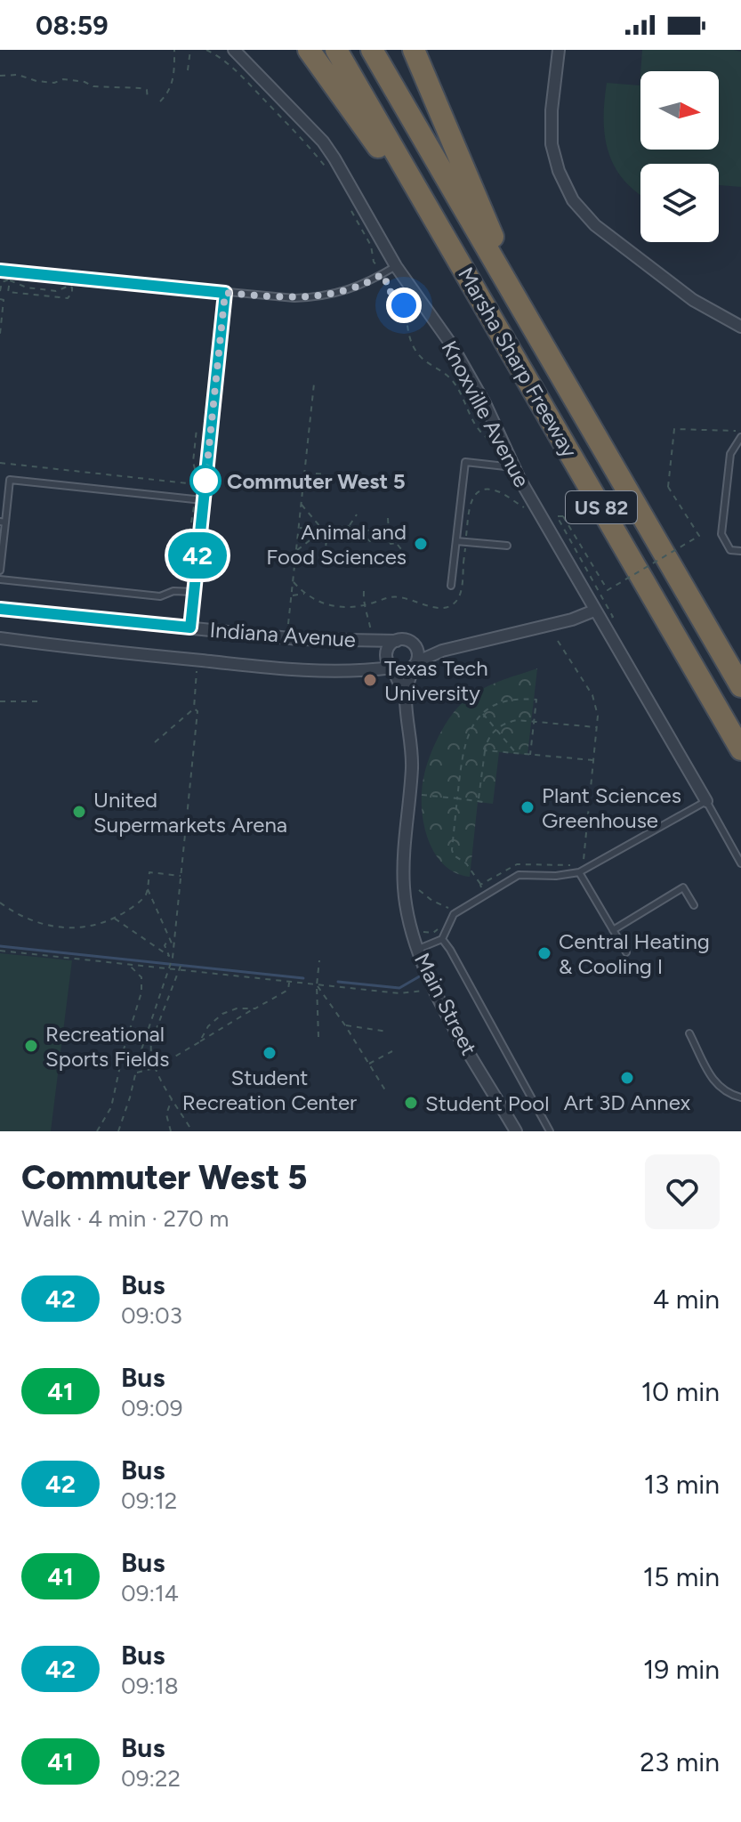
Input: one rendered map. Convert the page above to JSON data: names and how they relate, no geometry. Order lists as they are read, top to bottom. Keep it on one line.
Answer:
{"streets":{"highway":["Marsha Sharp Freeway","US 82"],"street":["Knoxville Avenue","Indiana Avenue","Main Street"]},"crossings":[["Indiana Avenue","Main Street"]],"places":["Commuter West 5","Animal and Food Sciences","Texas Tech University","Plant Sciences Greenhouse","United Supermarkets Arena","Central Heating & Cooling I","Recreational Sports Fields","Student Recreation Center","Art 3D Annex","Student Pool"],"lines":["bus line 42"],"north":"right","page":{"status":"08:59","on_map":"42","heading":["Commuter West 5","Walk · 4 min · 270 m"],"list":[{"mark":"42","name":"Bus","note":"09:03","value":"4 min"},{"mark":"41","name":"Bus","note":"09:09","value":"10 min"},{"mark":"42","name":"Bus","note":"09:12","value":"13 min"},{"mark":"41","name":"Bus","note":"09:14","value":"15 min"},{"mark":"42","name":"Bus","note":"09:18","value":"19 min"},{"mark":"41","name":"Bus","note":"09:22","value":"23 min"}]}}
